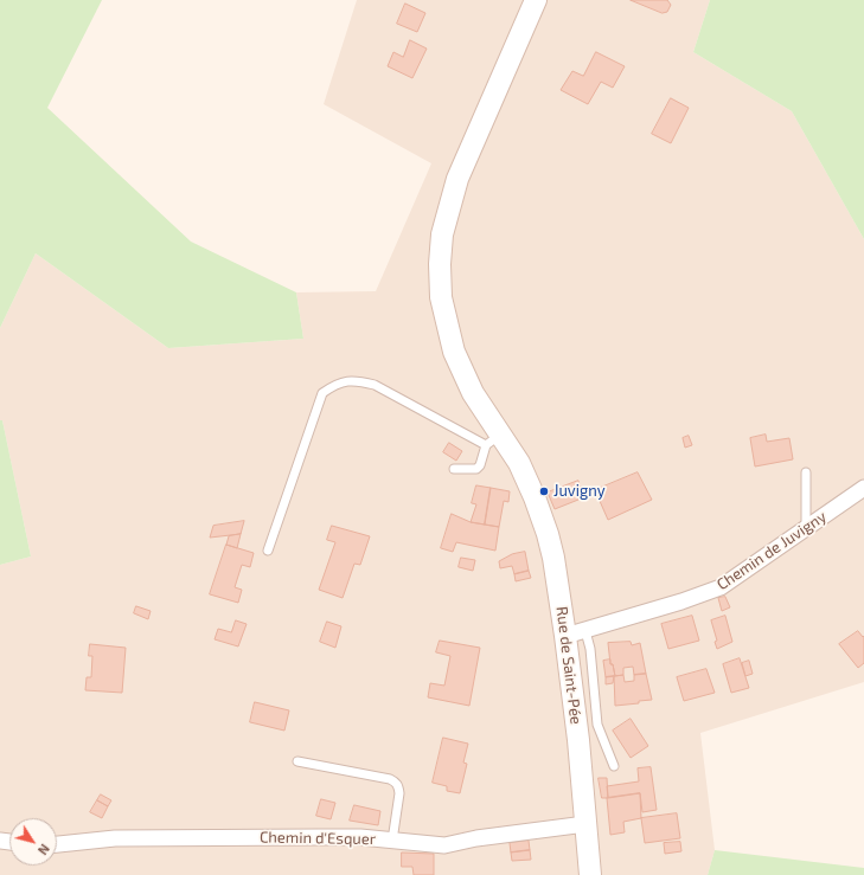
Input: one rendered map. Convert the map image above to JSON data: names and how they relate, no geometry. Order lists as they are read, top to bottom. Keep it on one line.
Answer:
{"streets":{"main road":["Rue de Saint-Pée"],"street":["Chemin de Juvigny","Chemin d'Esquer"]},"crossings":[["Chemin de Juvigny","Rue de Saint-Pée"],["Rue de Saint-Pée","Chemin d'Esquer"]],"places":["Juvigny"],"north":"bottom right"}
